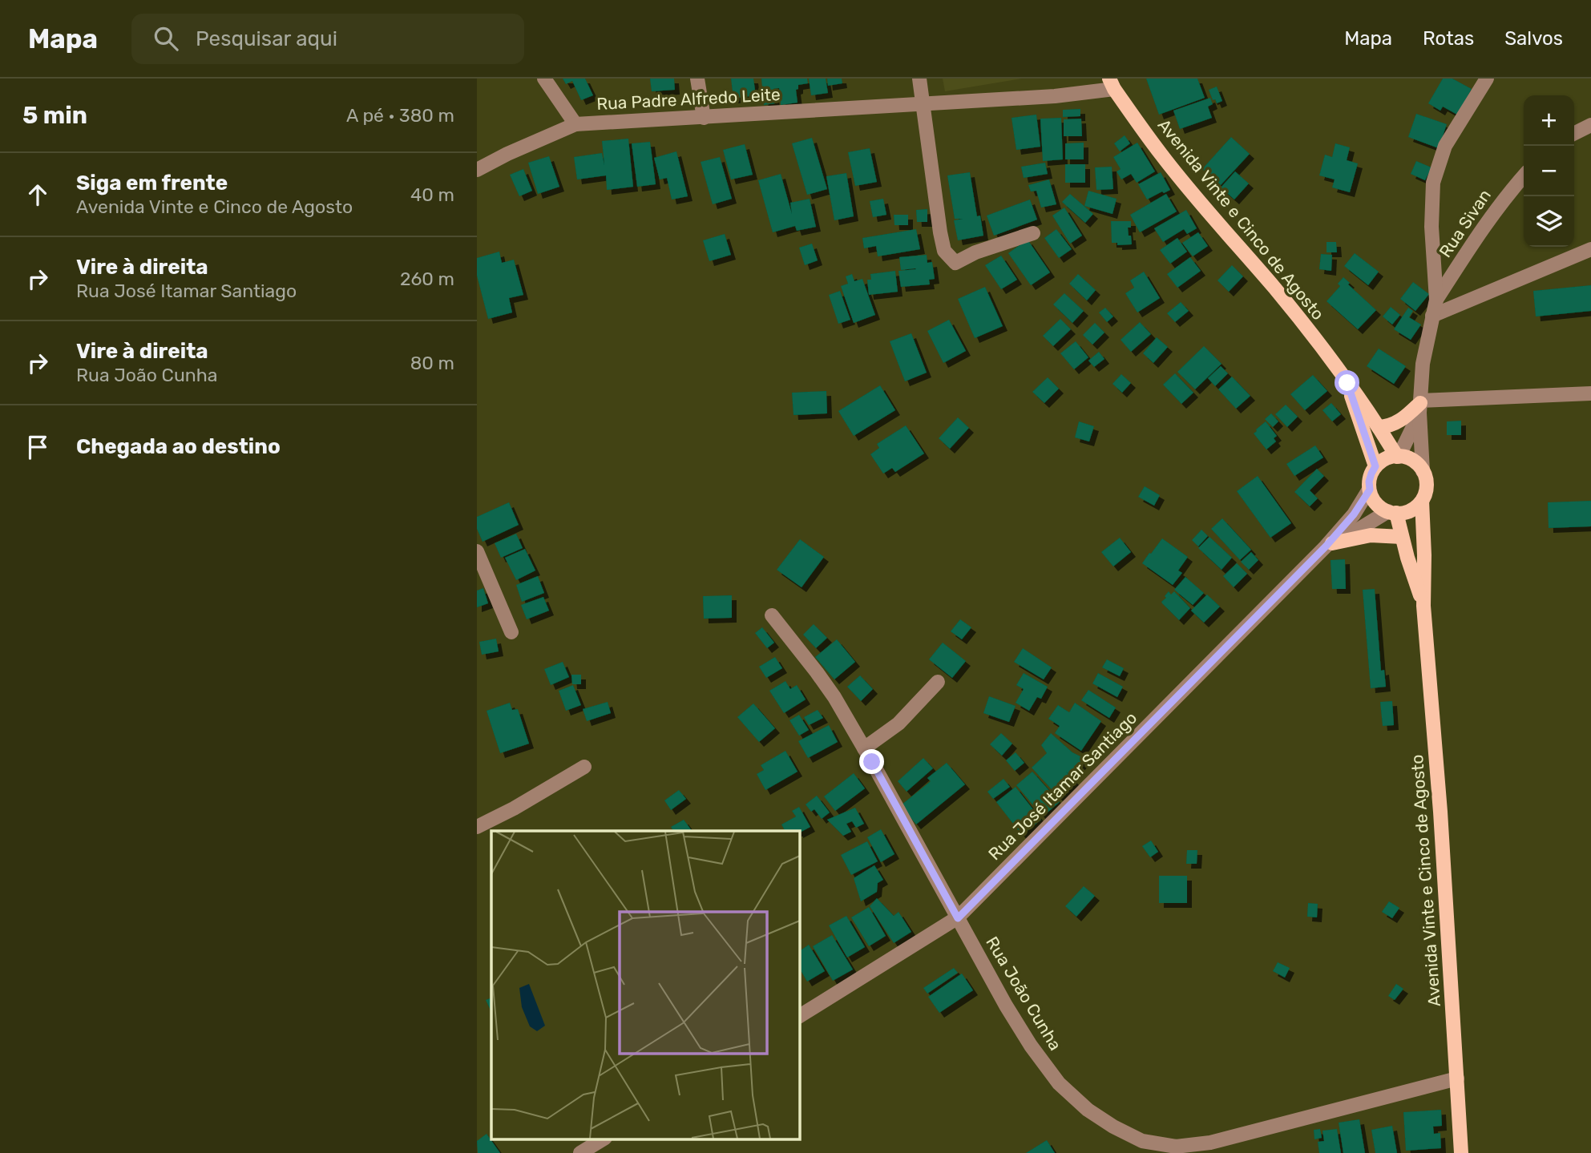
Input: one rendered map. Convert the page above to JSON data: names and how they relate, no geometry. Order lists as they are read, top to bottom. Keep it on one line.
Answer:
{"streets":{"main road":["Avenida Vinte e Cinco de Agosto"],"street":["Rua Padre Alfredo Leite","Rua Sivan","Rua José Itamar Santiago","Rua João Cunha"]},"crossings":[["Rua Padre Alfredo Leite","Avenida Vinte e Cinco de Agosto"],["Avenida Vinte e Cinco de Agosto","Rua José Itamar Santiago"],["Avenida Vinte e Cinco de Agosto","Rua João Cunha"],["Rua José Itamar Santiago","Rua João Cunha"]],"page":{"header":"Mapa","search":"Pesquisar aqui","nav":["Mapa","Rotas","Salvos"],"heading":["5 min","A pé · 380 m"],"map_buttons":["+","−"],"list":[["Siga em frente","Avenida Vinte e Cinco de Agosto","40 m"],["Vire à direita","Rua José Itamar Santiago","260 m"],["Vire à direita","Rua João Cunha","80 m"],"Chegada ao destino"]}}
